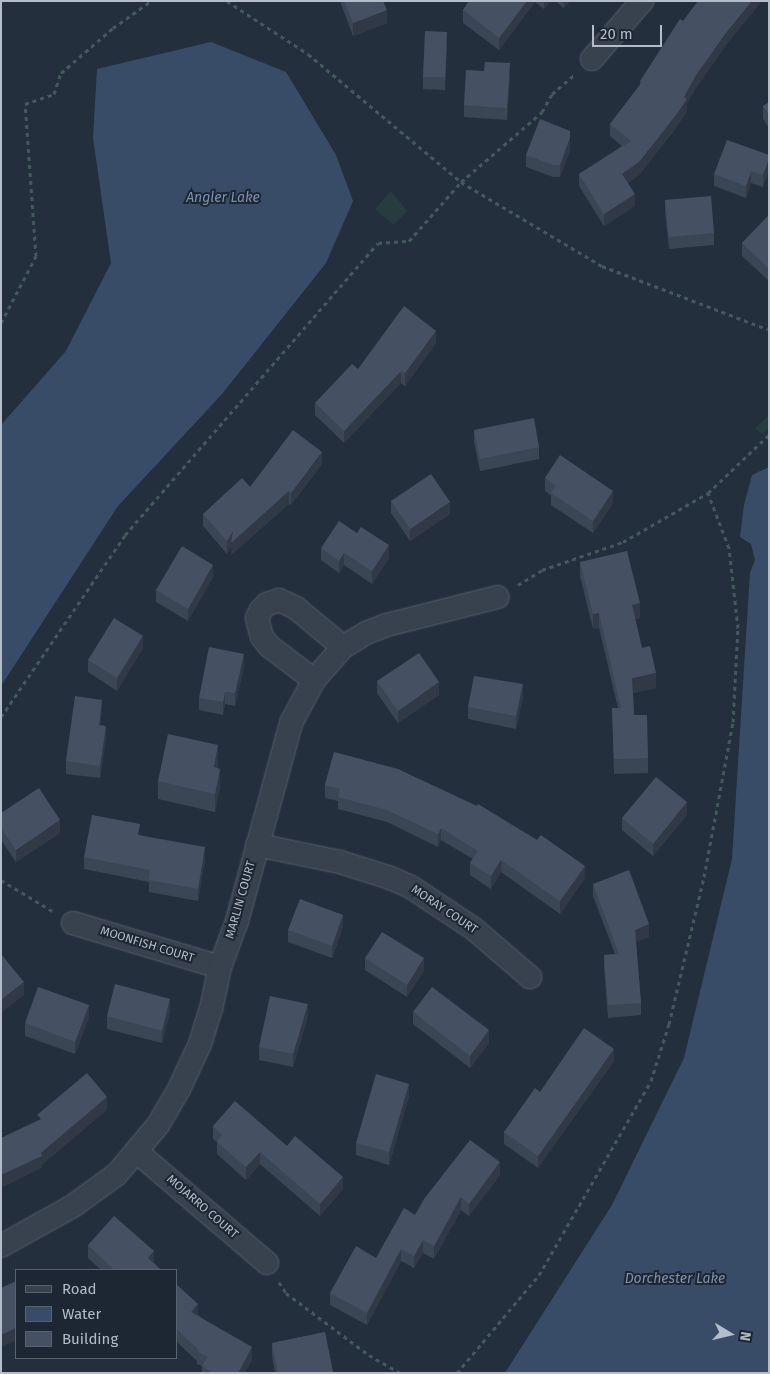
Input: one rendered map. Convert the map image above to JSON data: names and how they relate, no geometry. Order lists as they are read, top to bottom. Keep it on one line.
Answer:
{"streets":{"street":["MARLIN COURT","MORAY COURT","MOONFISH COURT","MOJARRO COURT"]},"crossings":[["MARLIN COURT","MORAY COURT"],["MARLIN COURT","MOONFISH COURT"],["MARLIN COURT","MOJARRO COURT"]],"water":["Angler Lake","Dorchester Lake"],"legend":["Road","Water","Building"],"scale_bar":"20 m","north":"right"}
